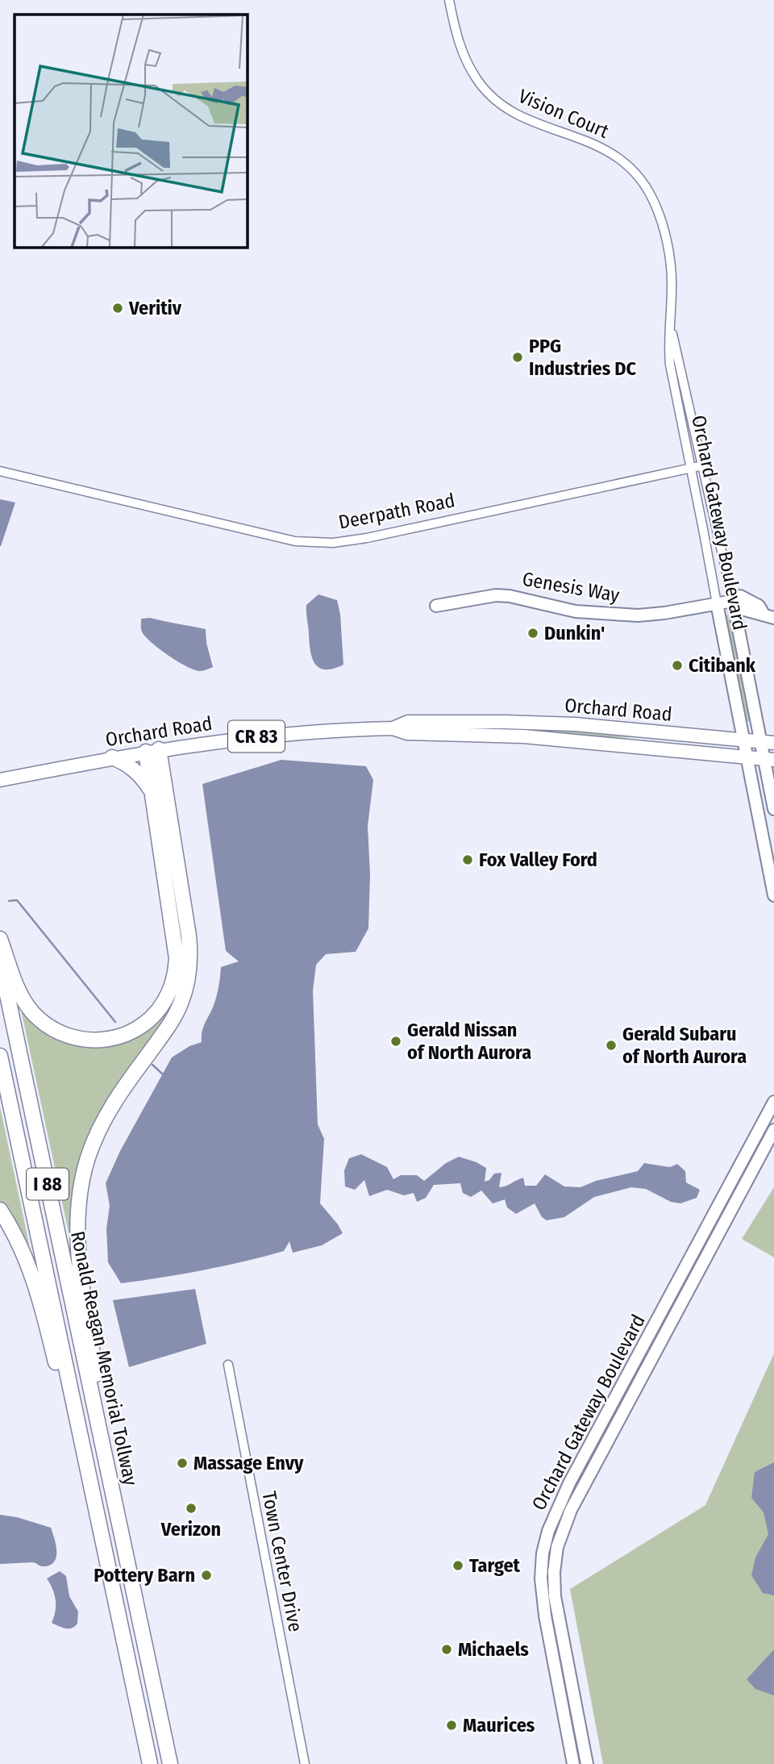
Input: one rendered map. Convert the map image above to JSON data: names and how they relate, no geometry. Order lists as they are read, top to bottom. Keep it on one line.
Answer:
{"streets":{"highway":["I 88","Ronald Reagan Memorial Tollway"],"main road":["Orchard Road","CR 83"],"street":["Vision Court","Deerpath Road","Orchard Gateway Boulevard","Genesis Way","Town Center Drive"]},"crossings":[["Vision Court","Orchard Gateway Boulevard"],["Deerpath Road","Orchard Gateway Boulevard"],["Orchard Gateway Boulevard","Genesis Way"],["Orchard Gateway Boulevard","Orchard Road"]],"places":["Veritiv","PPG Industries DC","Dunkin'","Citibank","Fox Valley Ford","Gerald Nissan of North Aurora","Gerald Subaru of North Aurora","Massage Envy","Verizon","Target","Pottery Barn","Michaels","Maurices"]}
